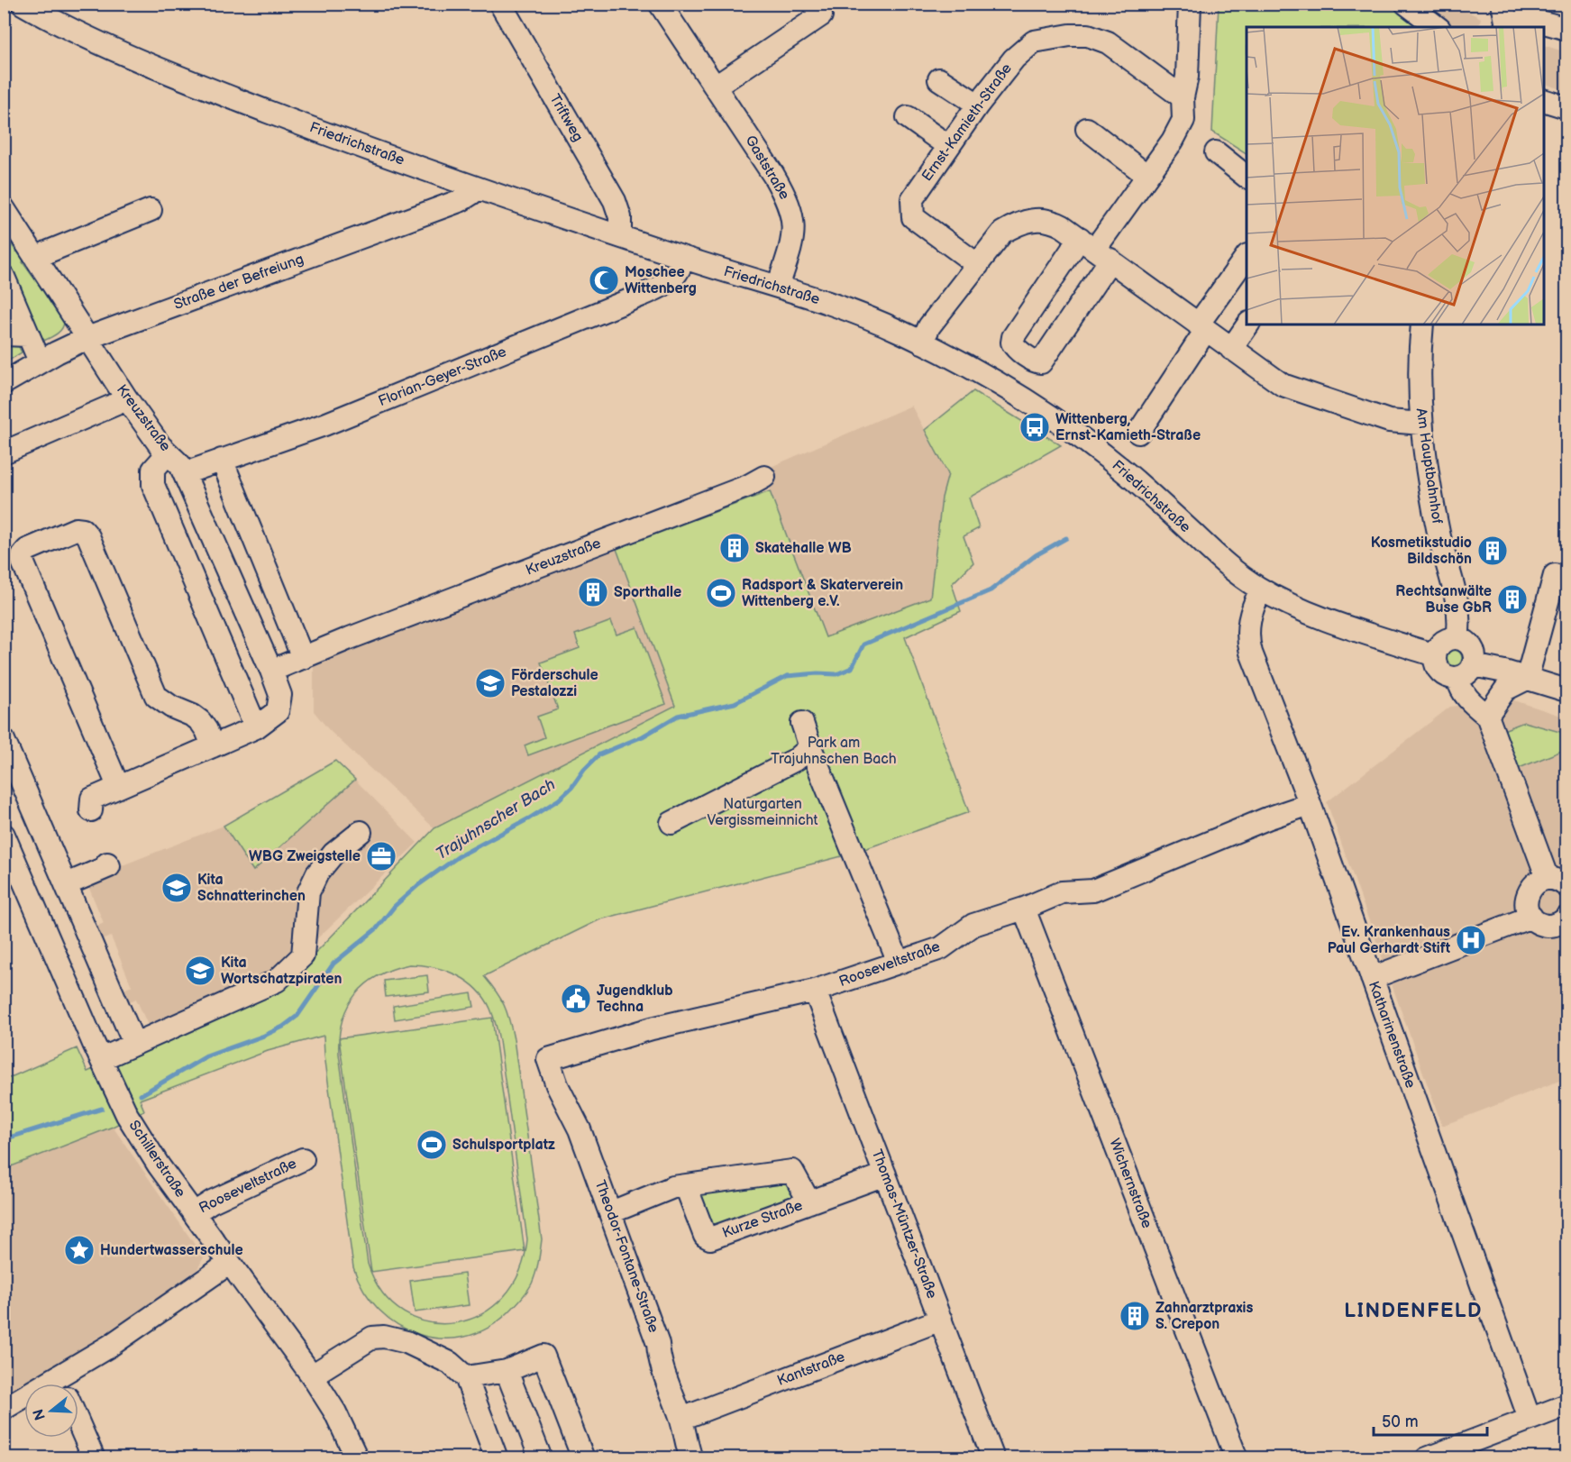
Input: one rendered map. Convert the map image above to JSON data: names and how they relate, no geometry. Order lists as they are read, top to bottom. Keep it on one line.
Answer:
{"streets":{"street":["Triftweg","Ernst-Kamieth-Straße","Friedrichstraße","Gaststraße","Straße der Befreiung","Florian-Geyer-Straße","Kreuzstraße","Am Hauptbahnhof","Rooseveltstraße","Katharinenstraße","Schillerstraße","Wichernstraße","Kurze Straße","Thomas-Müntzer-Straße","Theodor-Fontane-Straße","Kantstraße"]},"crossings":[["Triftweg","Friedrichstraße"],["Friedrichstraße","Gaststraße"],["Friedrichstraße","Straße der Befreiung"],["Friedrichstraße","Florian-Geyer-Straße"],["Friedrichstraße","Am Hauptbahnhof"],["Friedrichstraße","Katharinenstraße"],["Straße der Befreiung","Kreuzstraße"],["Florian-Geyer-Straße","Kreuzstraße"],["Rooseveltstraße","Katharinenstraße"],["Rooseveltstraße","Schillerstraße"],["Rooseveltstraße","Wichernstraße"],["Rooseveltstraße","Thomas-Müntzer-Straße"],["Rooseveltstraße","Theodor-Fontane-Straße"],["Kurze Straße","Thomas-Müntzer-Straße"],["Kurze Straße","Theodor-Fontane-Straße"],["Thomas-Müntzer-Straße","Kantstraße"],["Theodor-Fontane-Straße","Kantstraße"]],"districts":["LINDENFELD"],"water":["Trajuhnscher Bach"],"parks":["Park am Trajuhnschen Bach","Naturgarten Vergissmeinnicht"],"places":{"mosque":["Moschee Wittenberg"],"bus stop":["Wittenberg, Ernst-Kamieth-Straße"],"building":["Skatehalle WB","Kosmetikstudio Bildschön","Sporthalle","Rechtsanwälte Buse GbR","Zahnarztpraxis S. Crepon"],"sports":["Radsport & Skaterverein Wittenberg e.V.","Schulsportplatz"],"school or university":["Förderschule Pestalozzi","Kita Schnatterinchen","Kita Wortschatzpiraten"],"office":["WBG Zweigstelle"],"hospital":["Ev. Krankenhaus Paul Gerhardt Stift"],"public building":["Jugendklub Techna"],"place":["Hundertwasserschule"]},"scale_bar":"50 m","north":"left"}
